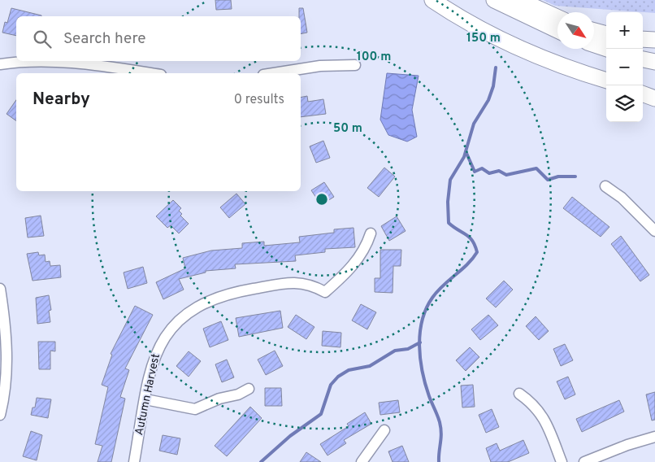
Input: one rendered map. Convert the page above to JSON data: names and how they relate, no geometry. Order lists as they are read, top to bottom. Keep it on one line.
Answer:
{"streets":{"street":["Autumn Harvest"]},"north":"bottom right","page":{"map_buttons":["+","−"],"search":"Search here","heading":["Nearby","0 results"]},"rings":["150 m","100 m","50 m"]}
